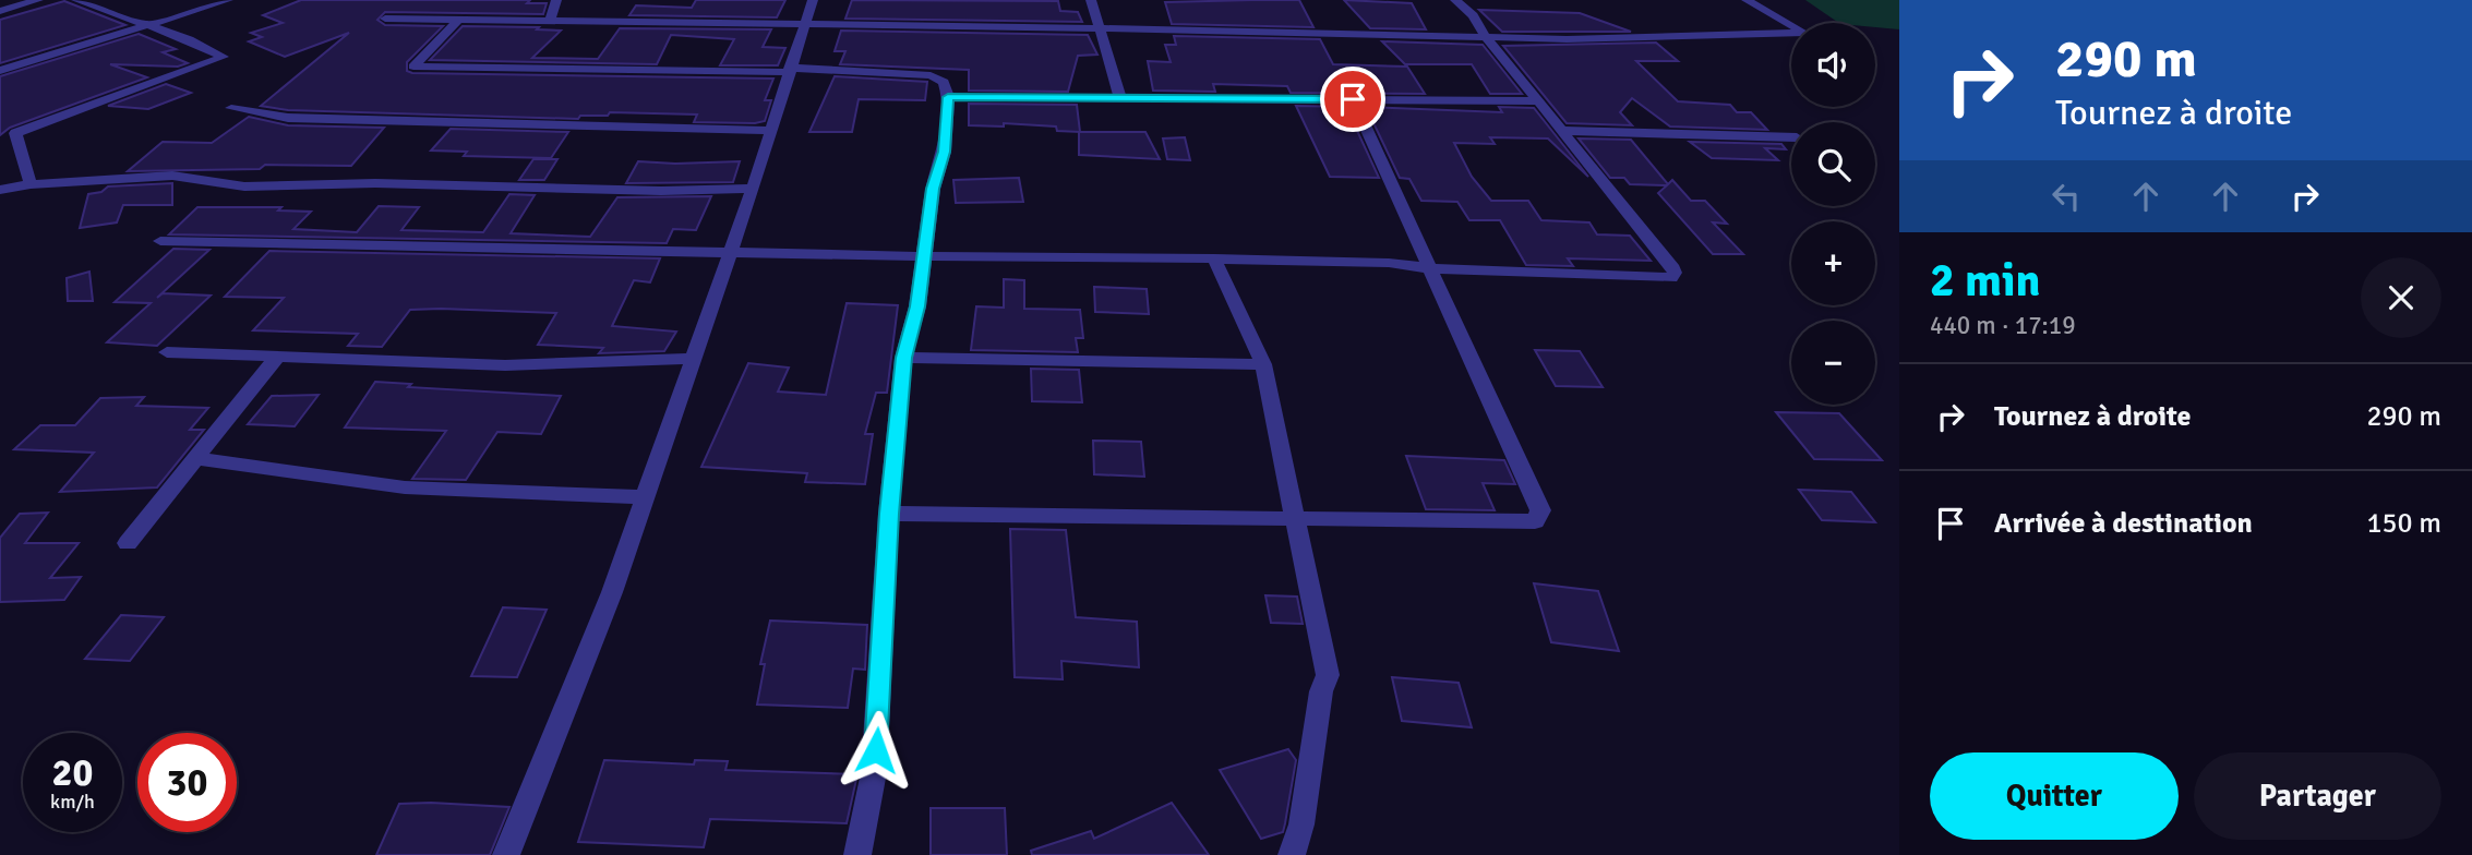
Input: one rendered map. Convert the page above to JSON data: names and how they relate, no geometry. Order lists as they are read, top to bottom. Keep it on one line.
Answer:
{"page":{"turn":["290 m","Tournez à droite"],"map_buttons":["+","−"],"heading":["2 min","440 m · 17:19"],"list":[{"name":"Tournez à droite","value":"290 m"},{"name":"Arrivée à destination","value":"150 m"}],"speed":"20 km/h","limit":"30","buttons":["Quitter","Partager"]}}
